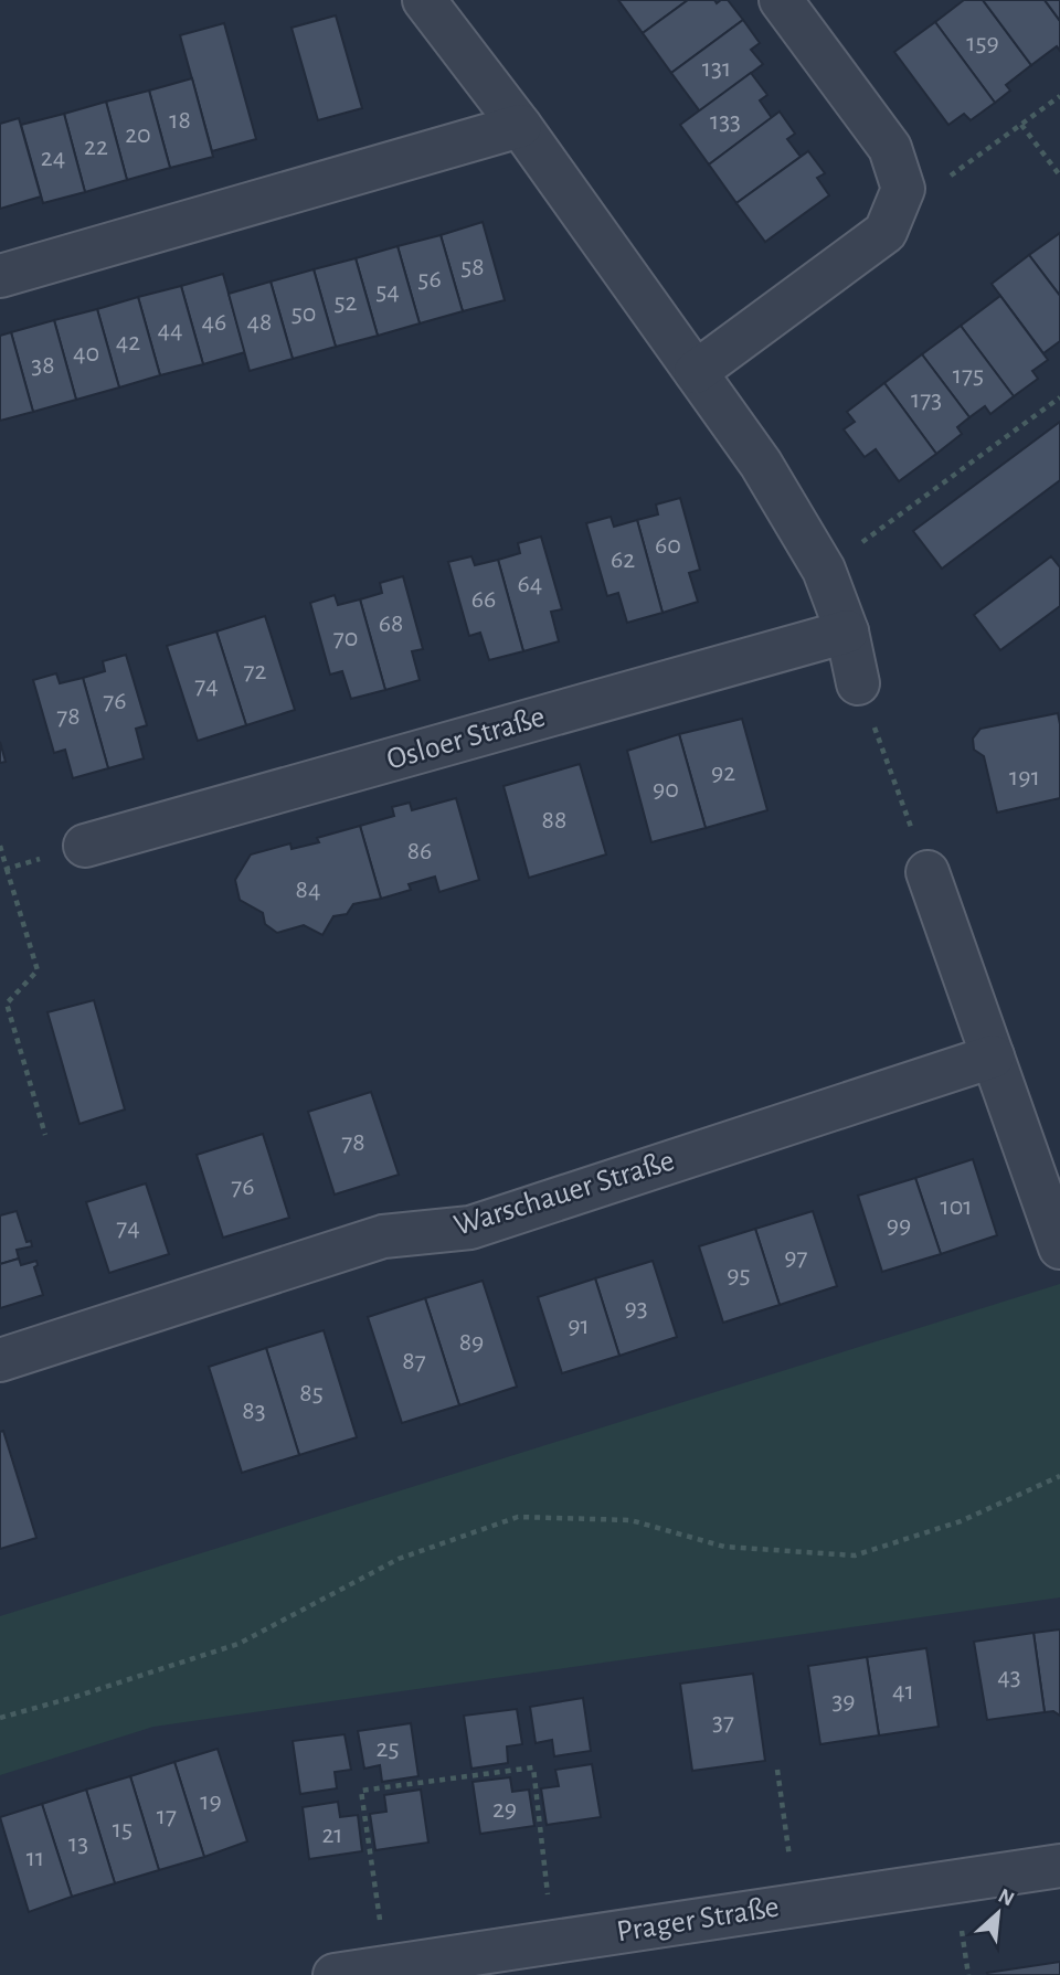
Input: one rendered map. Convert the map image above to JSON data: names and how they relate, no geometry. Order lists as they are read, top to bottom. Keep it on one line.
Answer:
{"streets":{"street":["Osloer Straße","Warschauer Straße","Prager Straße"]},"house_numbers":["159","131","18","133","20","22","24","58","56","54","52","50","46","48","44","42","40","38","175","173","60","62","64","66","68","70","72","74","76","78","92","191","90","88","86","84","78","76","101","99","74","97","95","93","91","89","87","85","83","43","41","39","37","25","19","29","17","15","21","13","11"],"north":"top right"}
